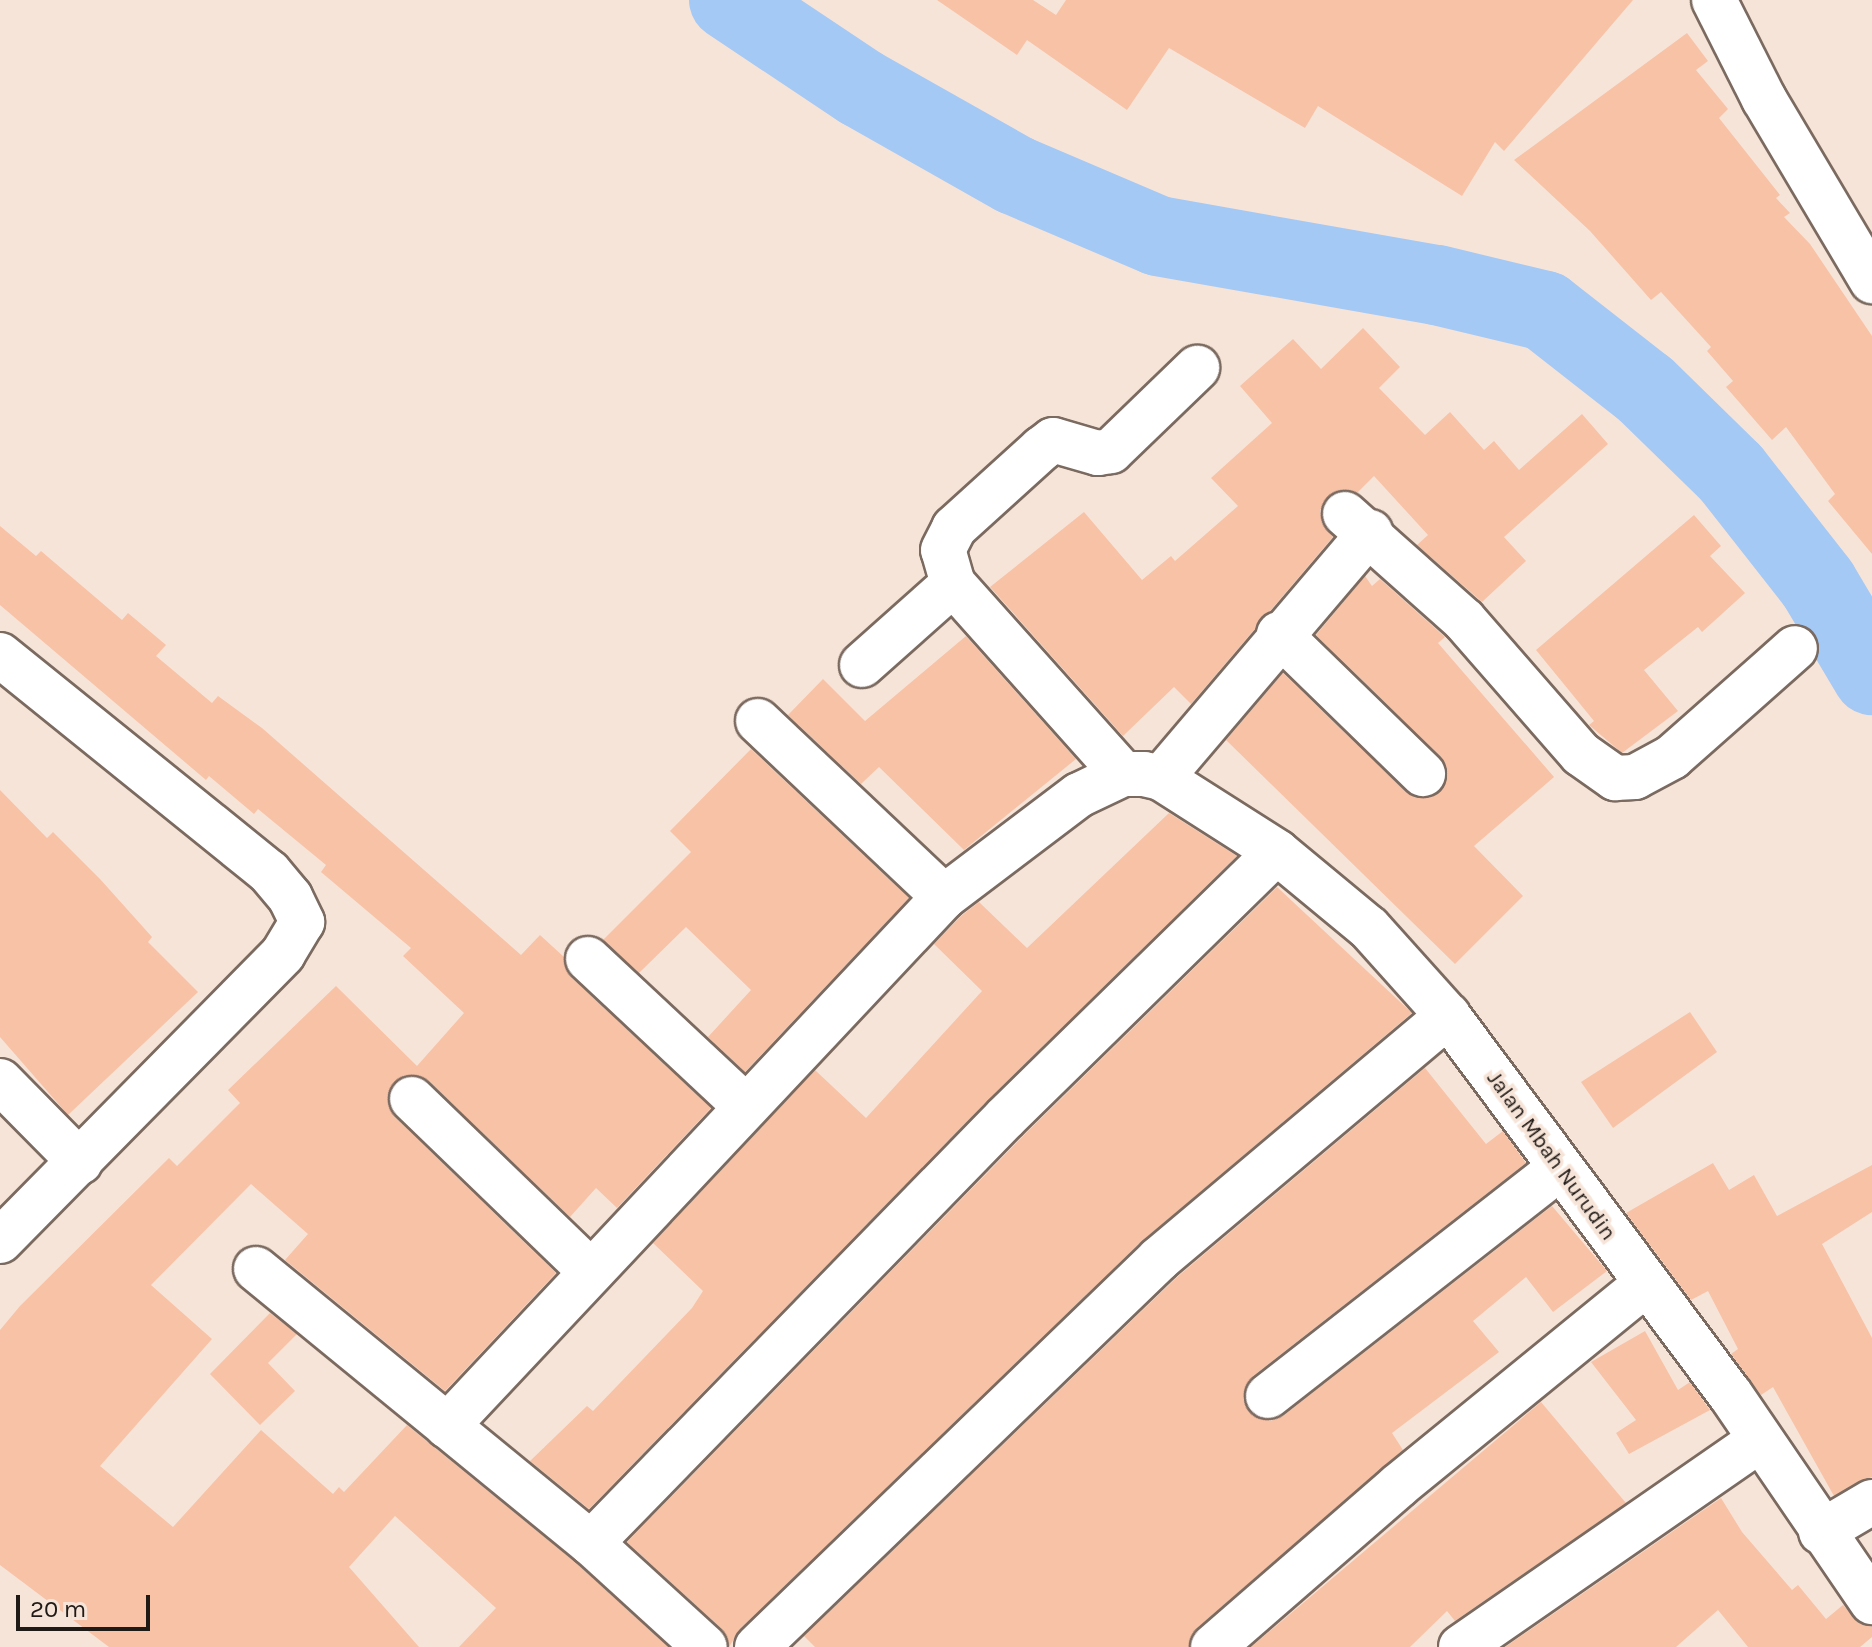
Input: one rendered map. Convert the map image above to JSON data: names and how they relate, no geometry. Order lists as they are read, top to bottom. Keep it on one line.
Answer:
{"streets":{"street":["Jalan Mbah Nurudin"]},"scale_bar":"20 m"}
